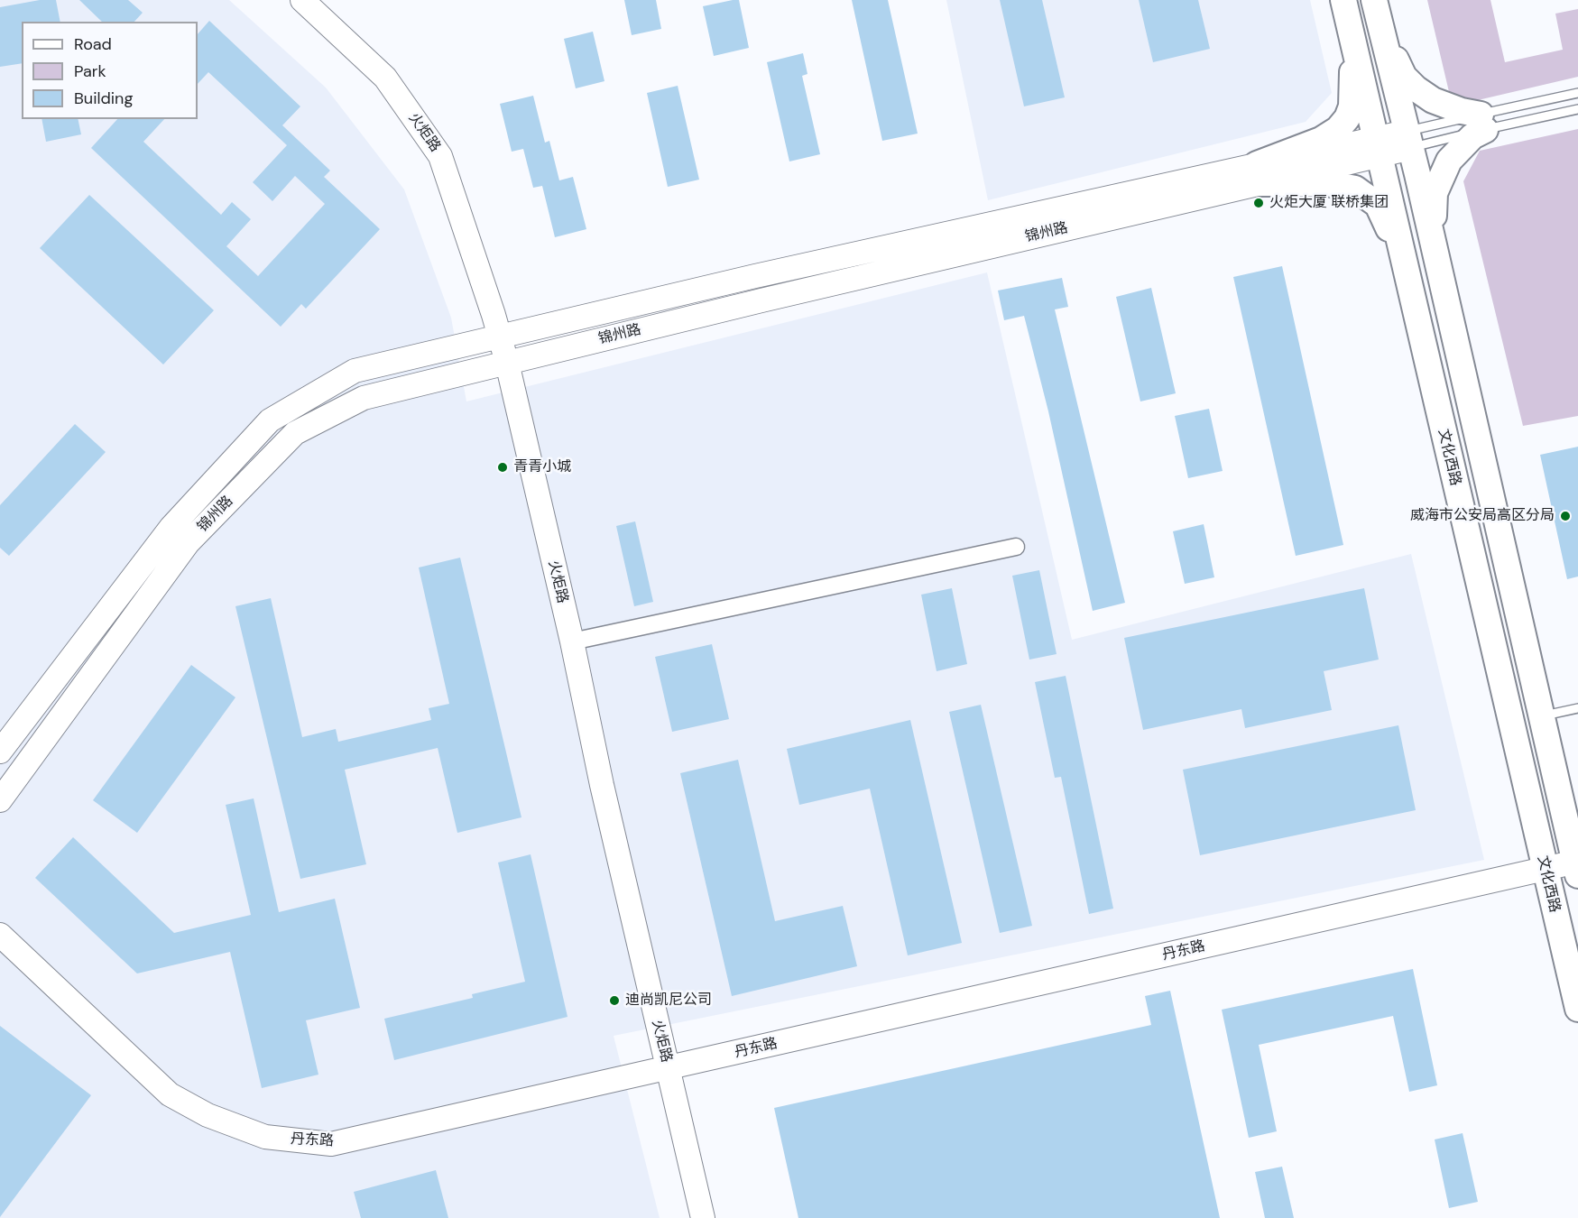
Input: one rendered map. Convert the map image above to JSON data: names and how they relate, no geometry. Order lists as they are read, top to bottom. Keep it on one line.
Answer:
{"streets":{"main road":["火炬路","锦州路","文化西路","丹东路"]},"crossings":[["火炬路","锦州路"],["火炬路","丹东路"],["锦州路","文化西路"],["文化西路","丹东路"]],"places":["火炬大厦 联桥集团","青青小城","威海市公安局高区分局","迪尚凯尼公司"],"legend":["Road","Park","Building"]}
